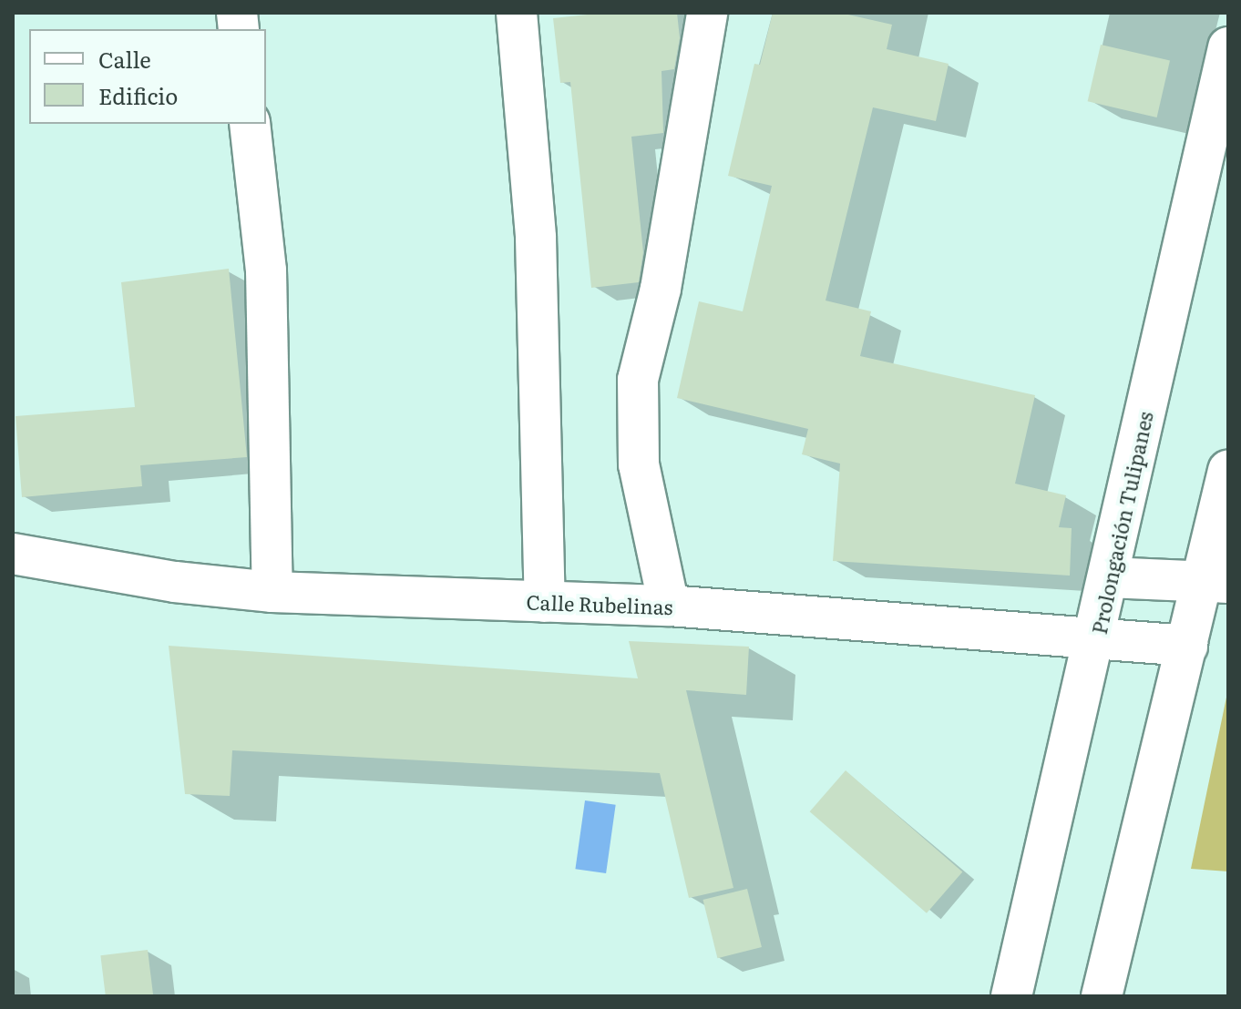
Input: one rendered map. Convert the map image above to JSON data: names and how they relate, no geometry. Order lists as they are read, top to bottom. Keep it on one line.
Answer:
{"streets":{"street":["Prolongación Tulipanes","Calle Rubelinas"]},"crossings":[["Prolongación Tulipanes","Calle Rubelinas"]],"legend":["Calle","Edificio"]}
